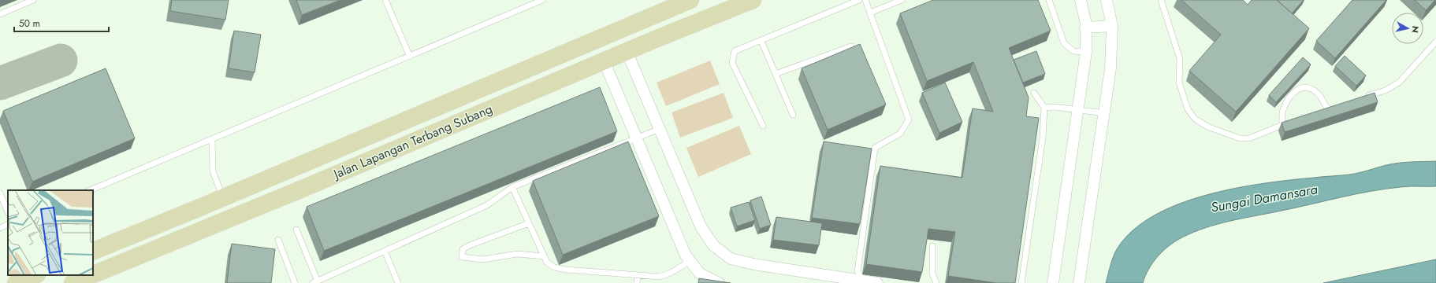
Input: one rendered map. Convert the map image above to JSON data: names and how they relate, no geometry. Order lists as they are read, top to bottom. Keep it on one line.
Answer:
{"streets":{"main road":["Jalan Lapangan Terbang Subang"]},"water":["Sungai Damansara"],"scale_bar":"50 m","north":"right"}
